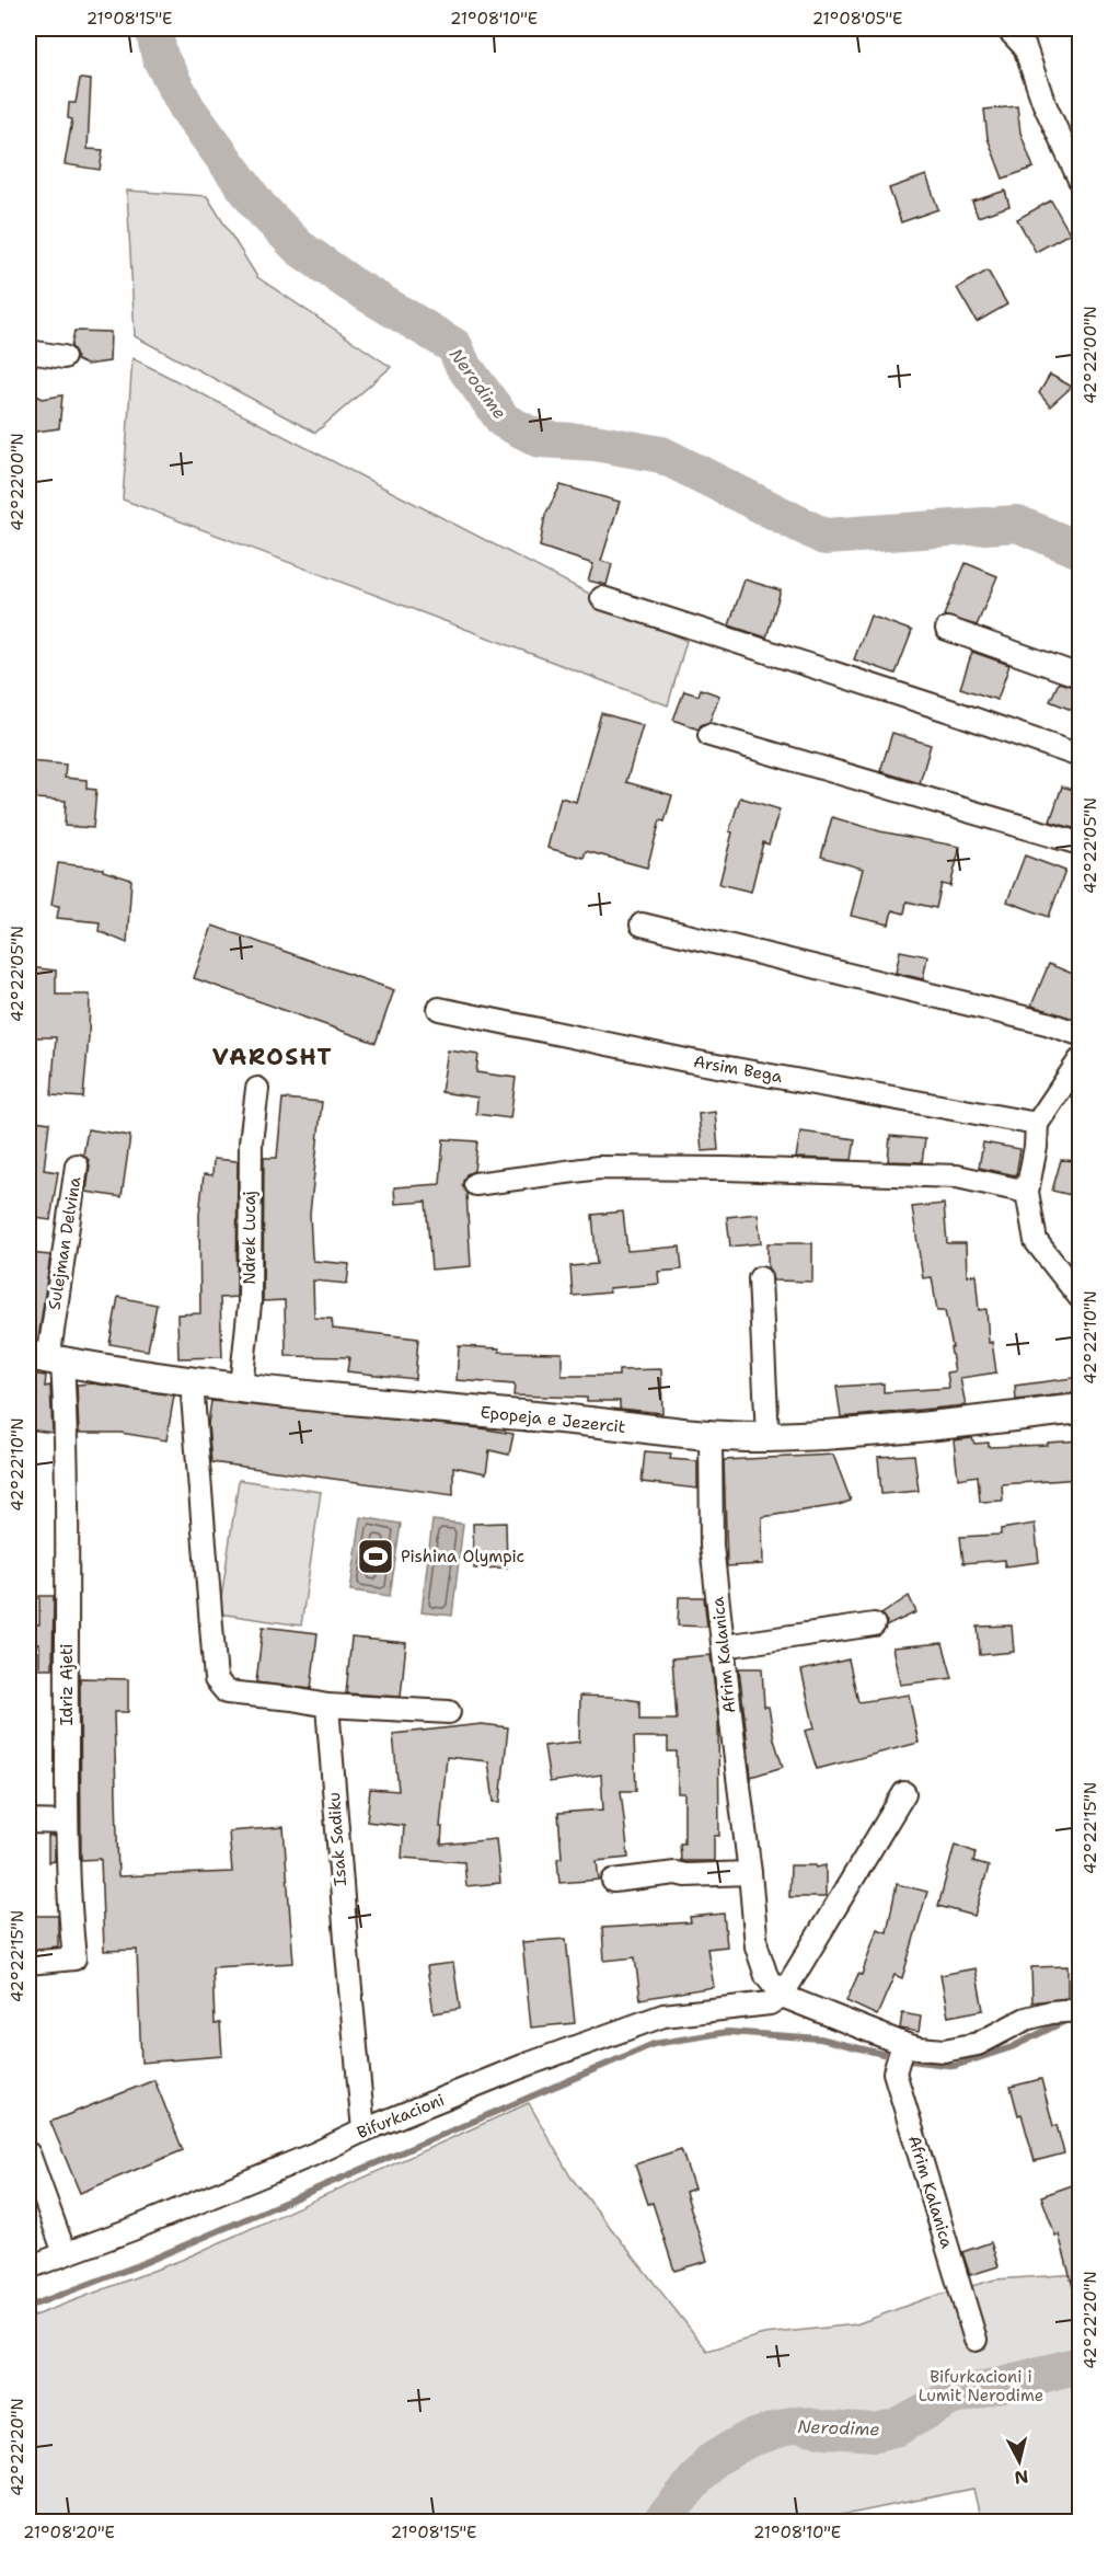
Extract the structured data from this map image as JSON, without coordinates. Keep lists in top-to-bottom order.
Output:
{
  "streets": {
    "main road": ["Epopeja e Jezercit"],
    "street": [
      "Arsim Bega",
      "Ndrek Lucaj",
      "Sulejman Delvina",
      "Afrim Kalanica",
      "Idriz Ajeti",
      "Isak Sadiku",
      "Bifurkacioni"
    ]
  },
  "crossings": [
    ["Ndrek Lucaj", "Epopeja e Jezercit"],
    ["Sulejman Delvina", "Epopeja e Jezercit"],
    ["Sulejman Delvina", "Idriz Ajeti"],
    ["Epopeja e Jezercit", "Afrim Kalanica"],
    ["Epopeja e Jezercit", "Idriz Ajeti"],
    ["Afrim Kalanica", "Bifurkacioni"],
    ["Isak Sadiku", "Bifurkacioni"]
  ],
  "districts": ["VAROSHT"],
  "water": ["Nerodime"],
  "parks": ["Bifurkacioni i Lumit Nerodime"],
  "places": {
    "sports": ["Pishina Olympic"]
  },
  "north": "bottom",
  "coordinates": [
    "21°08'15\"E",
    "21°08'10\"E",
    "21°08'05\"E",
    "42°22'00\"N",
    "42°22'05\"N",
    "42°22'10\"N",
    "42°22'15\"N",
    "42°22'20\"N",
    "21°08'20\"E"
  ]
}
